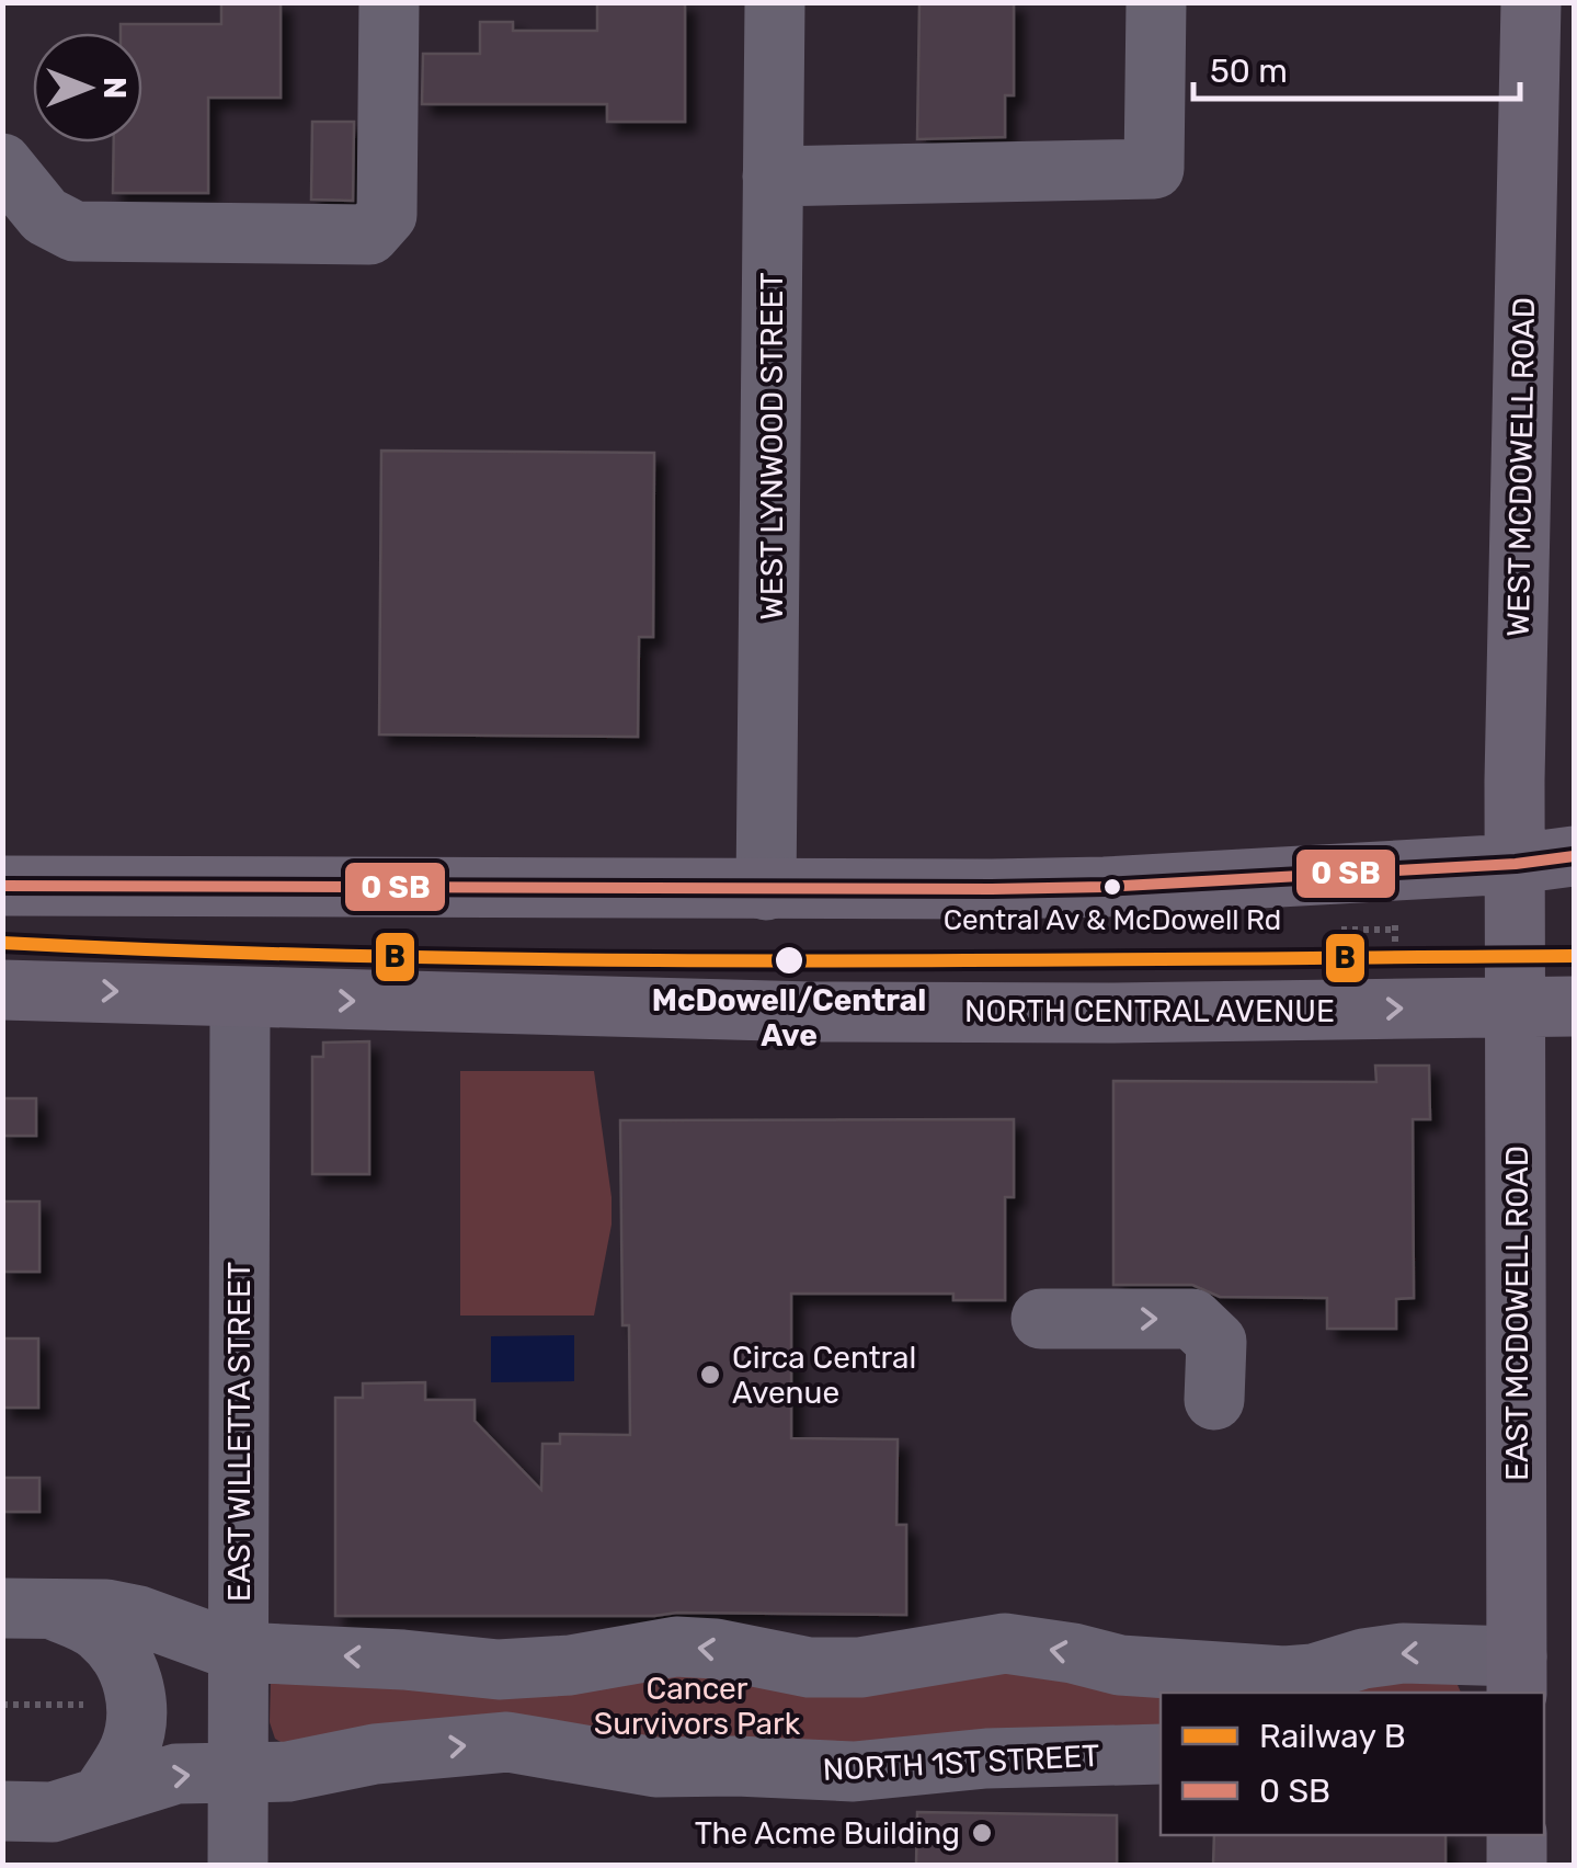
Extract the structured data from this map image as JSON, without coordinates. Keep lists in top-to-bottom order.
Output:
{
  "streets": {
    "main road": ["WEST MCDOWELL ROAD", "NORTH CENTRAL AVENUE", "EAST MCDOWELL ROAD"],
    "street": ["WEST LYNWOOD STREET", "EAST WILLETTA STREET", "NORTH 1ST STREET"]
  },
  "crossings": [
    ["WEST MCDOWELL ROAD", "EAST MCDOWELL ROAD"],
    ["NORTH CENTRAL AVENUE", "EAST MCDOWELL ROAD"],
    ["NORTH CENTRAL AVENUE", "EAST WILLETTA STREET"],
    ["EAST WILLETTA STREET", "NORTH 1ST STREET"]
  ],
  "parks": ["Cancer Survivors Park"],
  "places": [
    "Central Av & McDowell Rd",
    "McDowell/Central Ave",
    "Circa Central Avenue",
    "The Acme Building"
  ],
  "lines": ["rail line B"],
  "legend": ["Railway B", "0 SB"],
  "scale_bar": "50 m",
  "north": "right"
}
